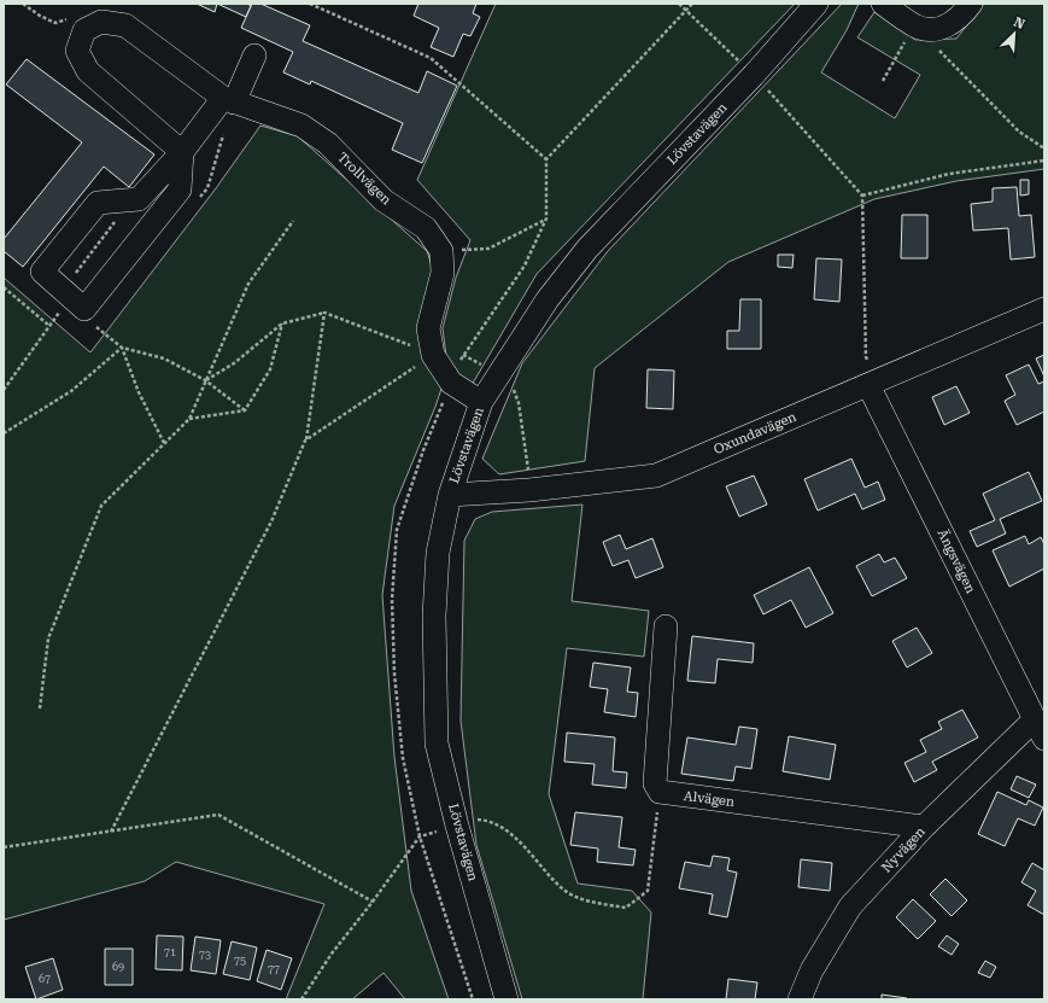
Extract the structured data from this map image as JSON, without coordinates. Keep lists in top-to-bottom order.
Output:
{
  "streets": {
    "street": [
      "Lövstavägen",
      "Trollvägen",
      "Oxundavägen",
      "Ängsvägen",
      "Alvägen",
      "Nyvägen"
    ]
  },
  "crossings": [
    ["Lövstavägen", "Oxundavägen"],
    ["Oxundavägen", "Ängsvägen"],
    ["Ängsvägen", "Nyvägen"],
    ["Alvägen", "Nyvägen"]
  ],
  "house_numbers": [
    "71",
    "73",
    "75",
    "69",
    "77",
    "67"
  ],
  "north": "top right"
}
